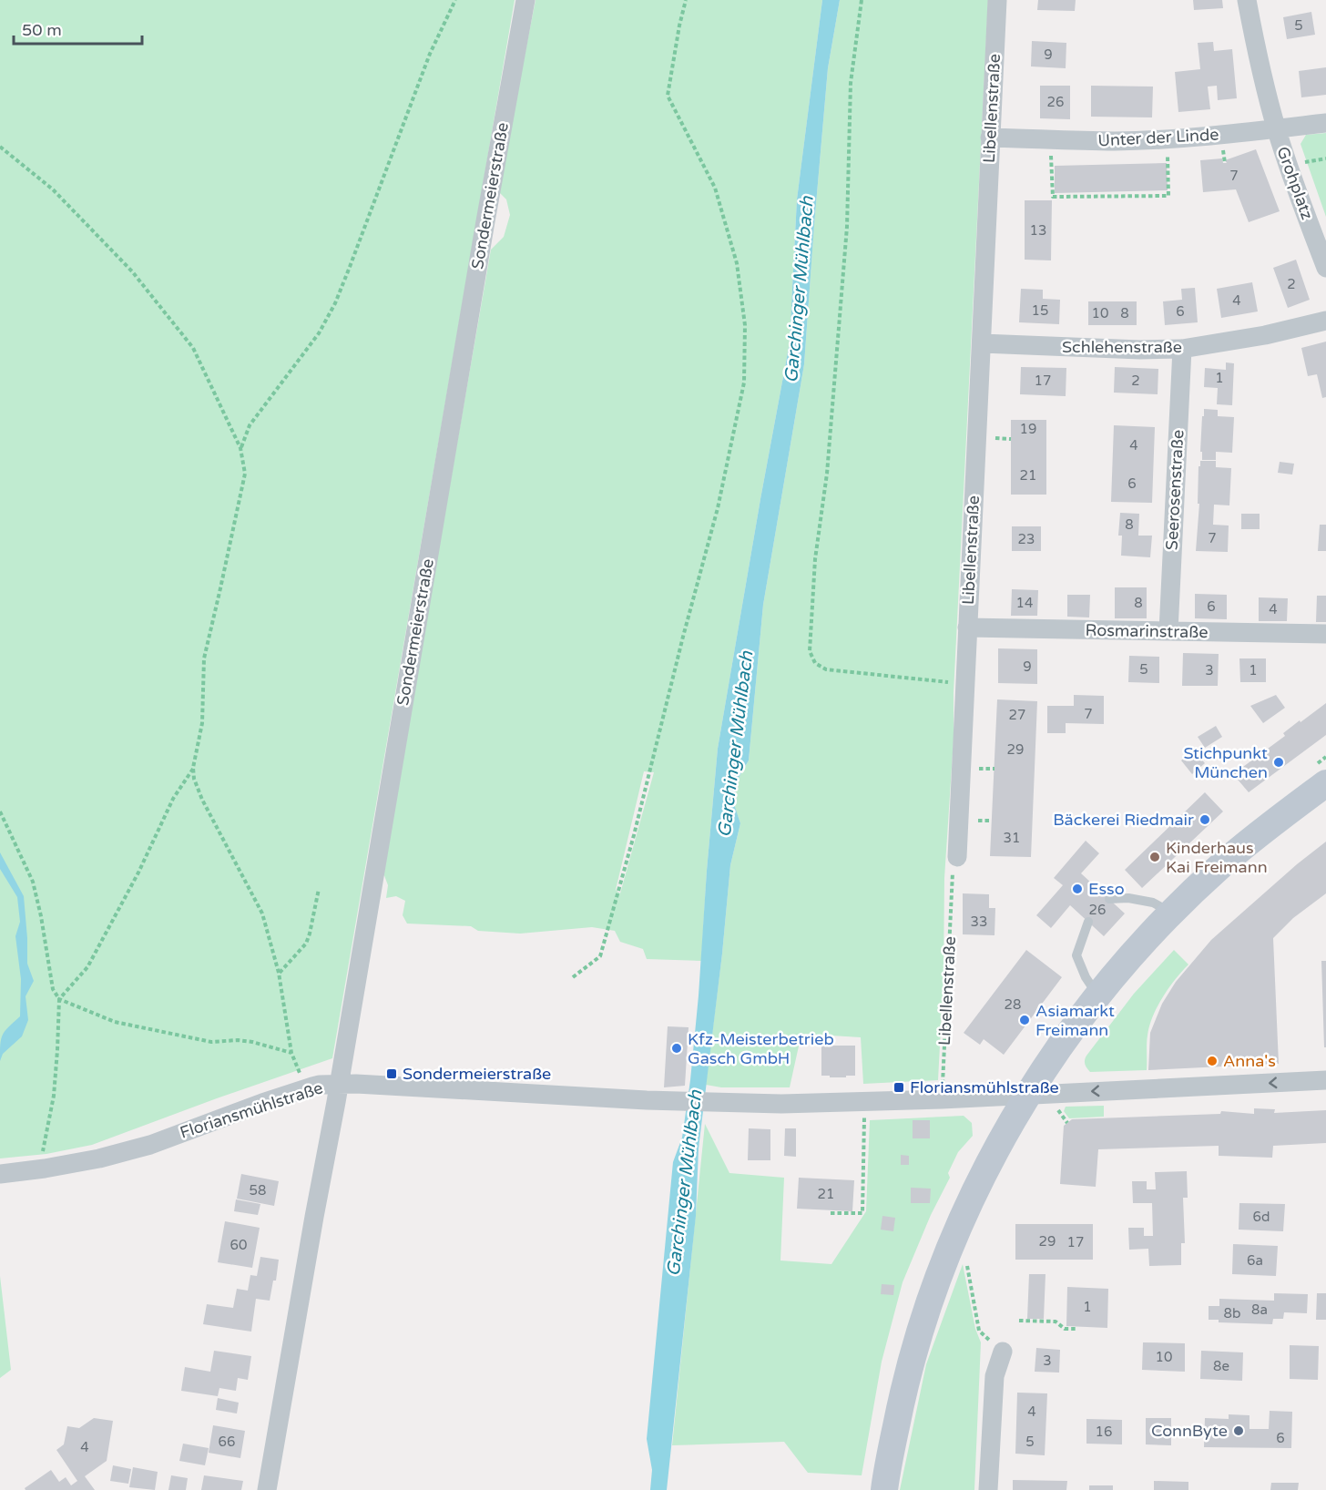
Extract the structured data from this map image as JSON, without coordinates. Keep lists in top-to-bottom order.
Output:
{
  "streets": {
    "street": [
      "Libellenstraße",
      "Unter der Linde",
      "Grohplatz",
      "Sondermeierstraße",
      "Schlehenstraße",
      "Seerosenstraße",
      "Rosmarinstraße",
      "Floriansmühlstraße"
    ]
  },
  "crossings": [
    ["Libellenstraße", "Unter der Linde"],
    ["Libellenstraße", "Schlehenstraße"],
    ["Libellenstraße", "Rosmarinstraße"],
    ["Libellenstraße", "Floriansmühlstraße"],
    ["Unter der Linde", "Grohplatz"],
    ["Sondermeierstraße", "Floriansmühlstraße"],
    ["Schlehenstraße", "Seerosenstraße"],
    ["Seerosenstraße", "Rosmarinstraße"]
  ],
  "water": ["Garchinger Mühlbach"],
  "places": {
    "other": [
      "Stichpunkt München",
      "Bäckerei Riedmair",
      "Kinderhaus Kai Freimann",
      "Esso",
      "Asiamarkt Freimann",
      "Kfz-Meisterbetrieb Gasch GmbH",
      "Anna's",
      "ConnByte"
    ],
    "transit": ["Sondermeierstraße", "Floriansmühlstraße"]
  },
  "house_numbers": [
    "5",
    "9",
    "26",
    "7",
    "13",
    "2",
    "4",
    "15",
    "6",
    "10",
    "8",
    "1",
    "17",
    "2",
    "19",
    "4",
    "21",
    "6",
    "8",
    "7",
    "23",
    "14",
    "8",
    "6",
    "4",
    "9",
    "5",
    "3",
    "1",
    "7",
    "27",
    "29",
    "31",
    "26",
    "33",
    "28",
    "58",
    "21",
    "6d",
    "29",
    "17",
    "60",
    "6a",
    "1",
    "8a",
    "8b",
    "10",
    "3",
    "8e",
    "4",
    "16",
    "6",
    "66",
    "5",
    "4"
  ],
  "scale_bar": "50 m"
}
